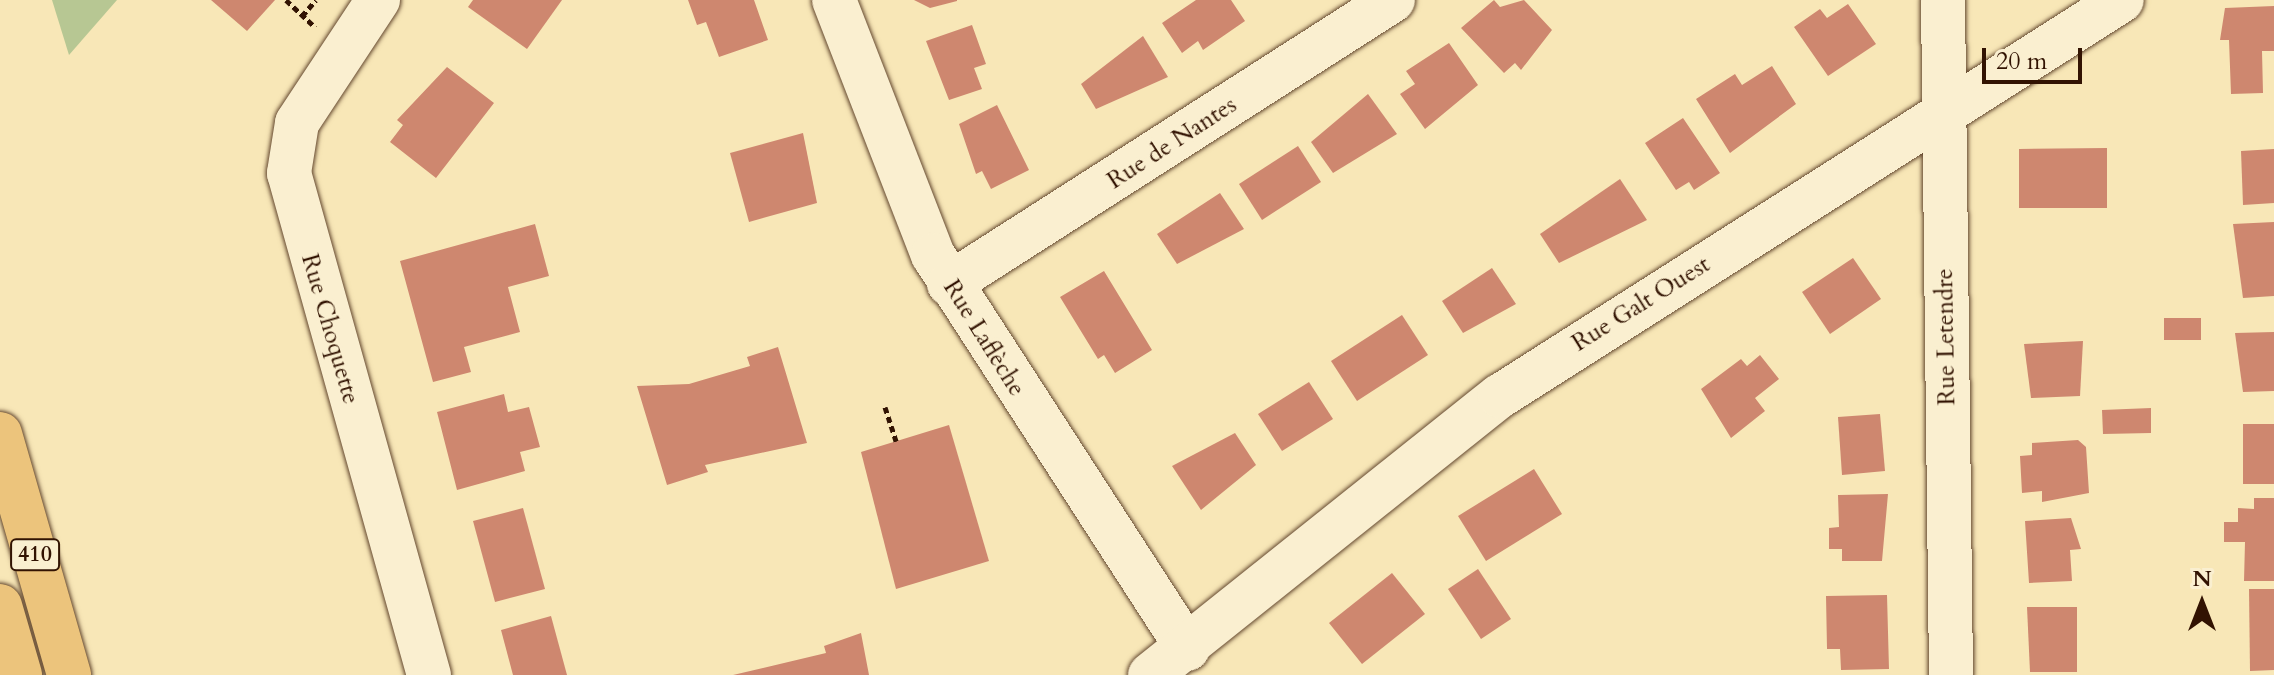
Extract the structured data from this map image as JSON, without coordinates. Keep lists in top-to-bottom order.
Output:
{
  "streets": {
    "highway": ["410"],
    "street": [
      "Rue de Nantes",
      "Rue Galt Ouest",
      "Rue Choquette",
      "Rue Letendre",
      "Rue Laflèche"
    ]
  },
  "crossings": [
    ["Rue de Nantes", "Rue Laflèche"],
    ["Rue Galt Ouest", "Rue Letendre"],
    ["Rue Galt Ouest", "Rue Laflèche"]
  ],
  "scale_bar": "20 m",
  "north": "top"
}
